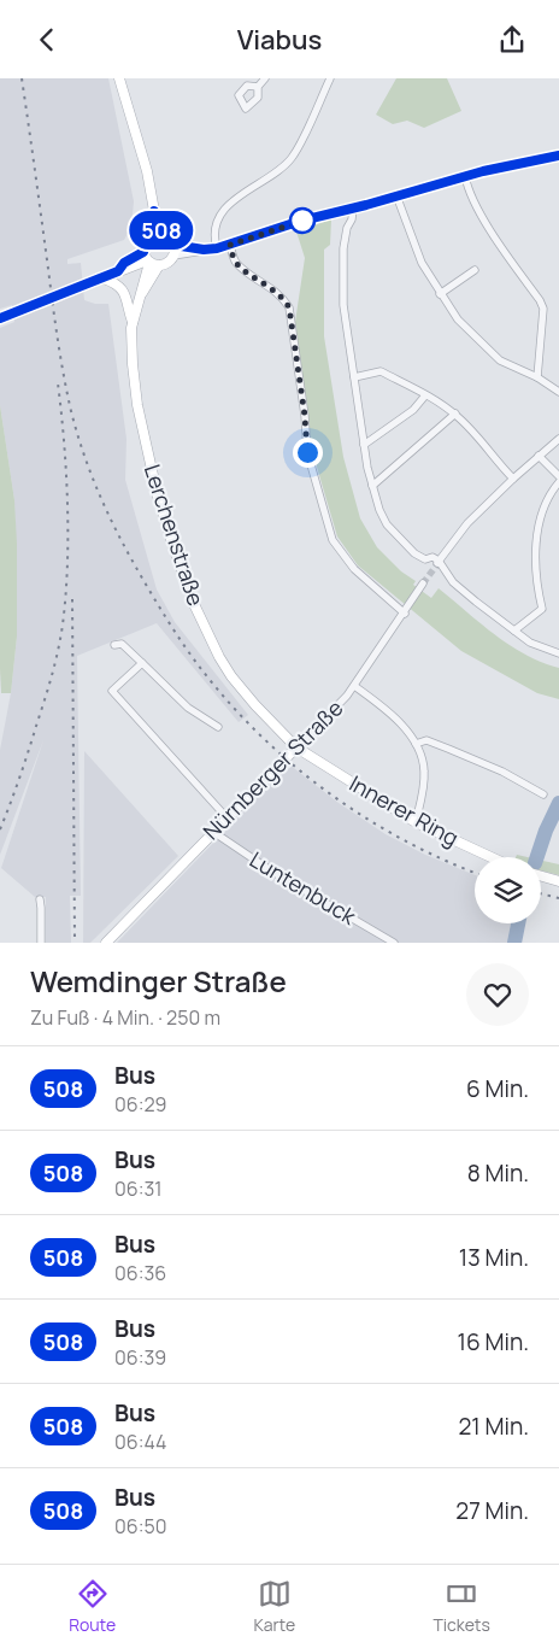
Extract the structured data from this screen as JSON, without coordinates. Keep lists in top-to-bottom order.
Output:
{
  "streets": {
    "main road": ["Lerchenstraße", "Nürnberger Straße", "Innerer Ring"],
    "street": ["Luntenbuck"]
  },
  "crossings": [
    ["Lerchenstraße", "Nürnberger Straße"],
    ["Lerchenstraße", "Innerer Ring"],
    ["Nürnberger Straße", "Innerer Ring"],
    ["Nürnberger Straße", "Luntenbuck"]
  ],
  "lines": ["bus line 508"],
  "page": {
    "header": "Viabus",
    "on_map": "508",
    "heading": ["Wemdinger Straße", "Zu Fuß · 4 Min. · 250 m"],
    "list": [
      {
        "mark": "508",
        "name": "Bus",
        "note": "06:29",
        "value": "6 Min."
      },
      {
        "mark": "508",
        "name": "Bus",
        "note": "06:31",
        "value": "8 Min."
      },
      {
        "mark": "508",
        "name": "Bus",
        "note": "06:36",
        "value": "13 Min."
      },
      {
        "mark": "508",
        "name": "Bus",
        "note": "06:39",
        "value": "16 Min."
      },
      {
        "mark": "508",
        "name": "Bus",
        "note": "06:44",
        "value": "21 Min."
      },
      {
        "mark": "508",
        "name": "Bus",
        "note": "06:50",
        "value": "27 Min."
      }
    ],
    "tabs": ["Route", "Karte", "Tickets"]
  }
}
